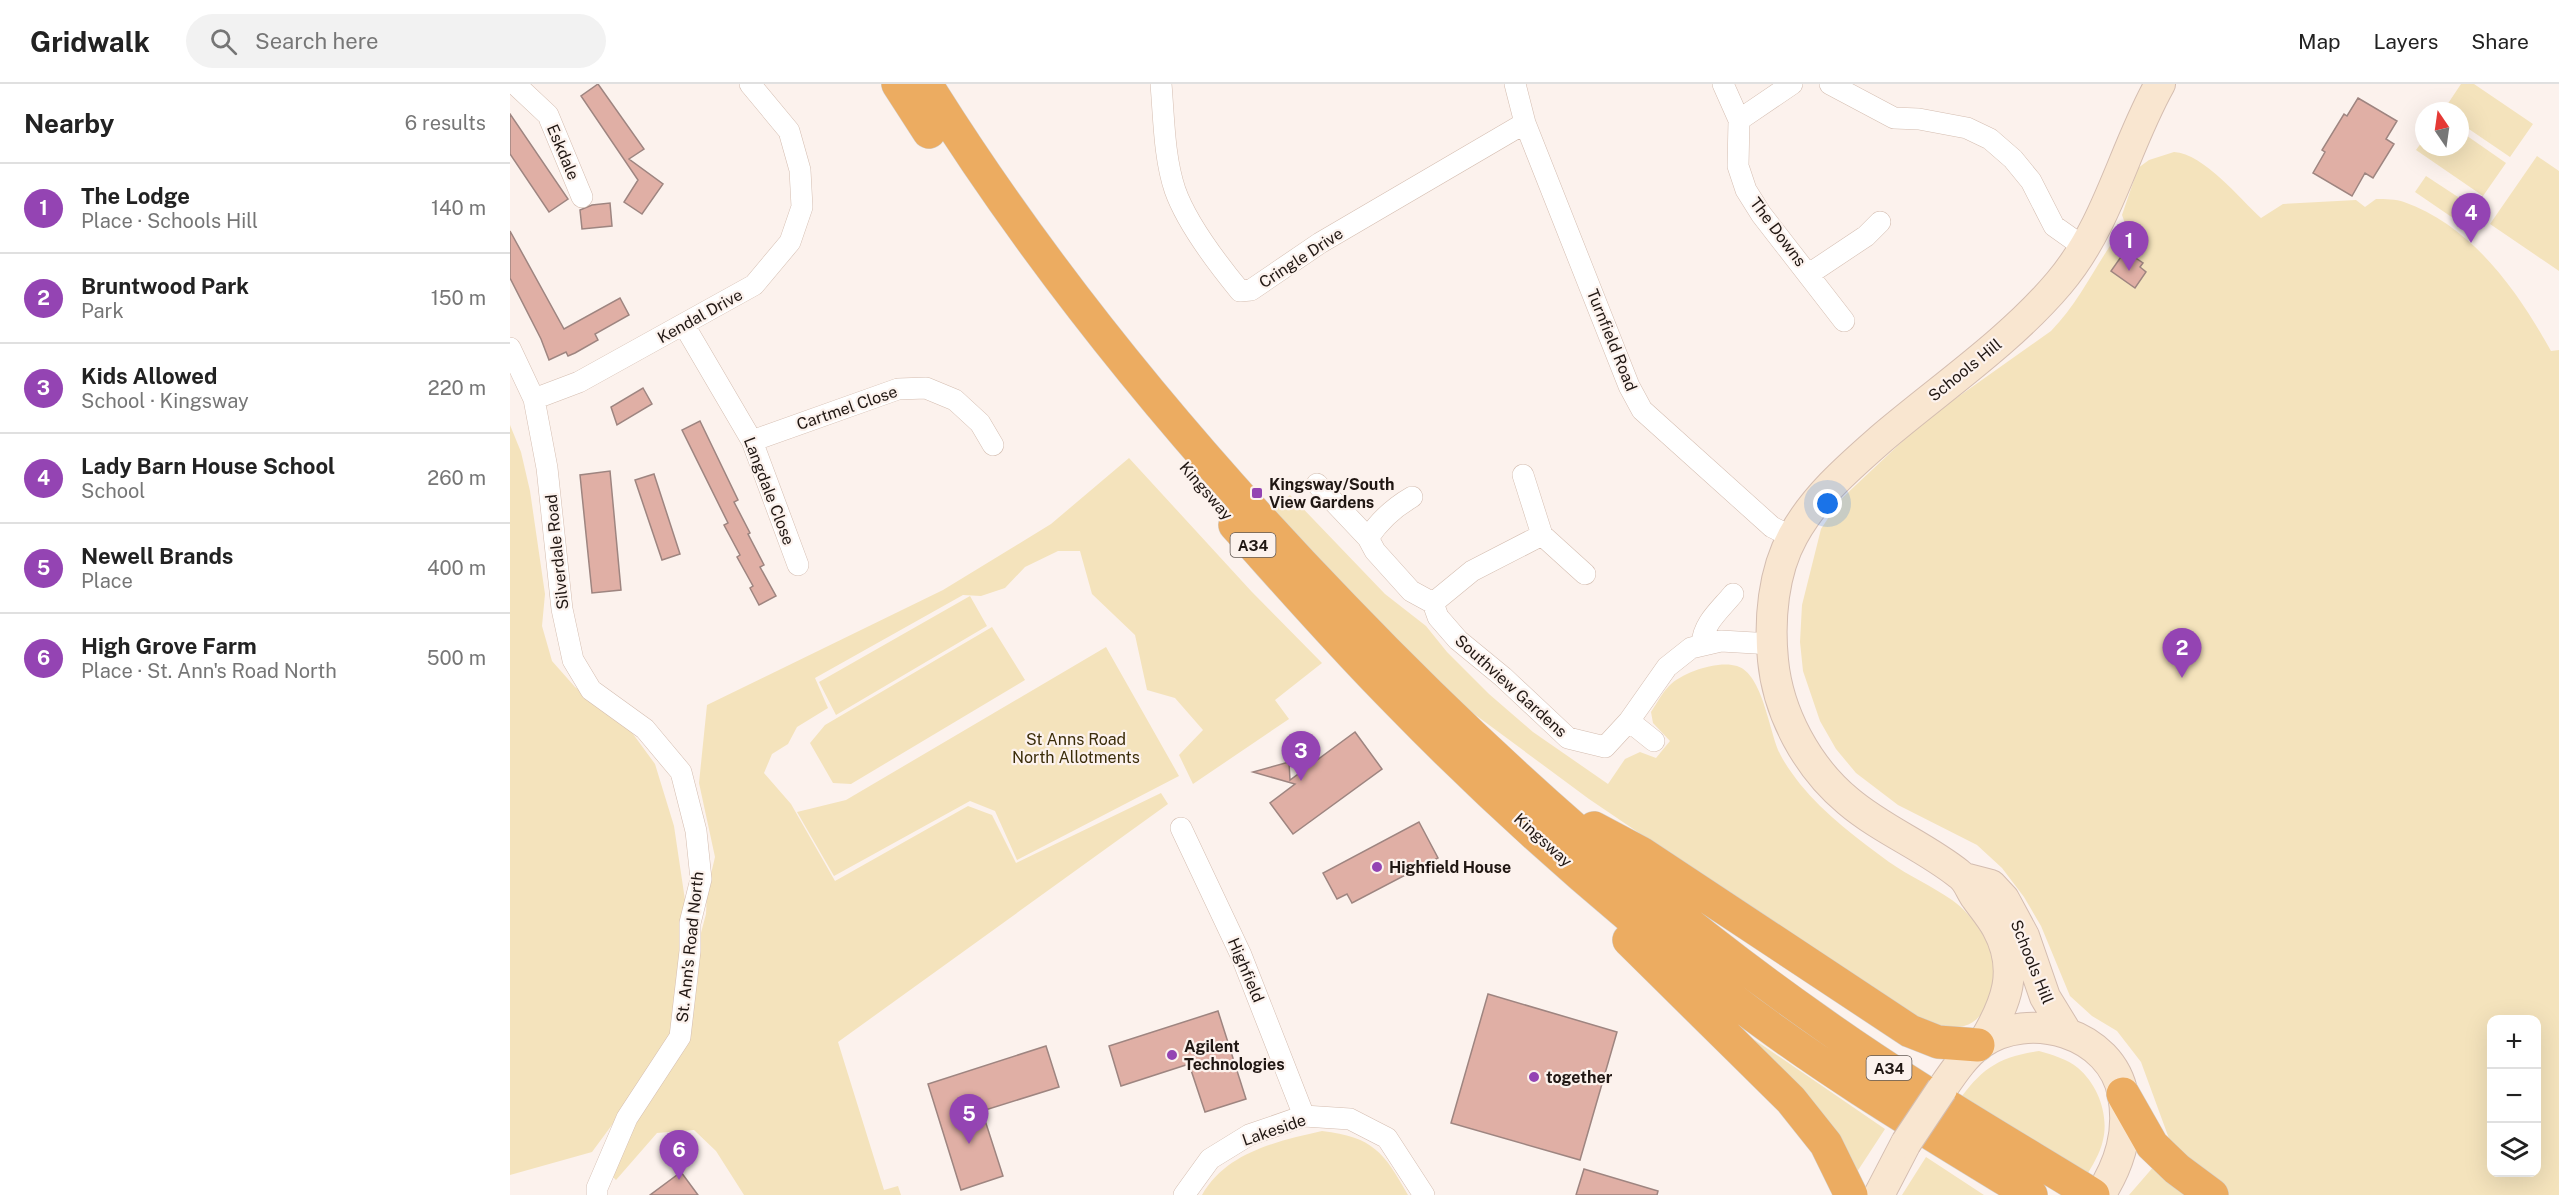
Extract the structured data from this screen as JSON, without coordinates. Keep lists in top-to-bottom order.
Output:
{
  "streets": {
    "highway": ["Kingsway", "A34"],
    "street": [
      "Eskdale",
      "The Downs",
      "Cringle Drive",
      "Kendal Drive",
      "Turnfield Road",
      "Schools Hill",
      "Cartmel Close",
      "Langdale Close",
      "Silverdale Road",
      "Southview Gardens",
      "St. Ann's Road North",
      "Highfield",
      "Lakeside"
    ]
  },
  "crossings": [
    ["Cringle Drive", "Turnfield Road"],
    ["Kendal Drive", "Langdale Close"],
    ["Kendal Drive", "Silverdale Road"],
    ["Turnfield Road", "Schools Hill"],
    ["Cartmel Close", "Langdale Close"],
    ["Silverdale Road", "St. Ann's Road North"],
    ["Highfield", "Lakeside"]
  ],
  "parks": ["St Anns Road North Allotments"],
  "places": {
    "transit": ["Kingsway/South View Gardens"],
    "other": ["Highfield House", "Agilent Technologies", "together"]
  },
  "north": "top",
  "page": {
    "header": "Gridwalk",
    "search": "Search here",
    "nav": ["Map", "Layers", "Share"],
    "heading": ["Nearby", "6 results"],
    "list": [
      {
        "mark": "1",
        "name": "The Lodge",
        "note": "Place · Schools Hill",
        "value": "140 m"
      },
      {
        "mark": "2",
        "name": "Bruntwood Park",
        "note": "Park",
        "value": "150 m"
      },
      {
        "mark": "3",
        "name": "Kids Allowed",
        "note": "School · Kingsway",
        "value": "220 m"
      },
      {
        "mark": "4",
        "name": "Lady Barn House School",
        "note": "School",
        "value": "260 m"
      },
      {
        "mark": "5",
        "name": "Newell Brands",
        "note": "Place",
        "value": "400 m"
      },
      {
        "mark": "6",
        "name": "High Grove Farm",
        "note": "Place · St. Ann's Road North",
        "value": "500 m"
      }
    ],
    "pins": [
      "4",
      "1",
      "2",
      "3",
      "5",
      "6"
    ],
    "map_buttons": ["+", "−"]
  }
}
